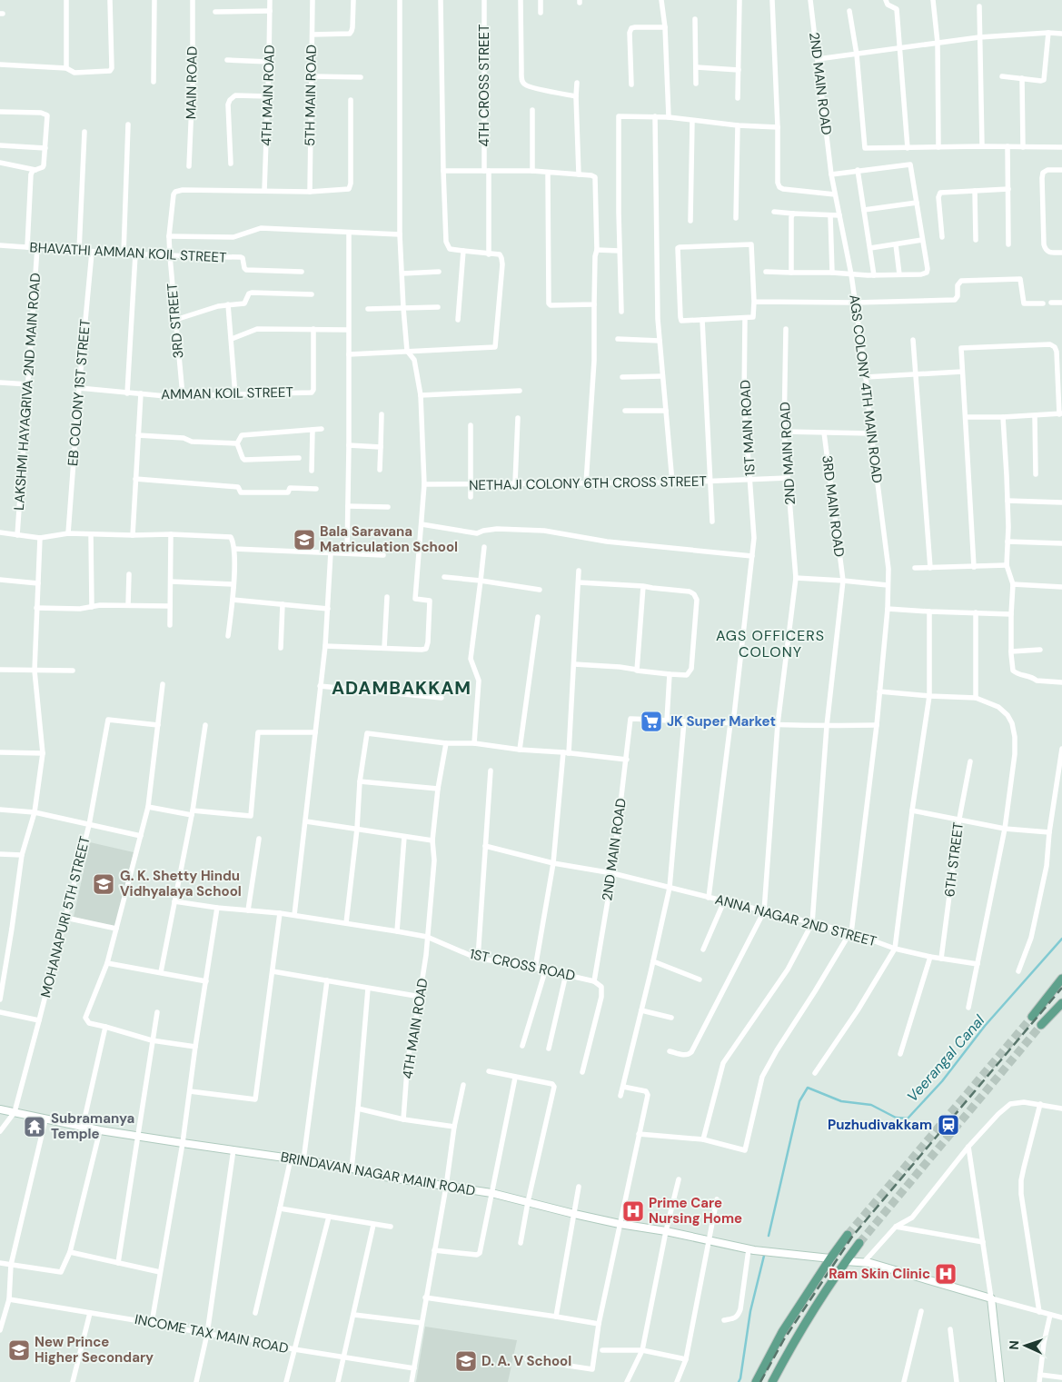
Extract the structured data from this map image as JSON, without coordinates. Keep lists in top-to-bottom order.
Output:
{
  "streets": {
    "street": [
      "MAIN ROAD",
      "2ND MAIN ROAD",
      "4TH CROSS STREET",
      "4TH MAIN ROAD",
      "5TH MAIN ROAD",
      "BHAVATHI AMMAN KOIL STREET",
      "3RD STREET",
      "AGS COLONY 4TH MAIN ROAD",
      "LAKSHMI HAYAGRIVA 2ND MAIN ROAD",
      "EB COLONY 1ST STREET",
      "AMMAN KOIL STREET",
      "1ST MAIN ROAD",
      "NETHAJI COLONY 6TH CROSS STREET",
      "3RD MAIN ROAD",
      "6TH STREET",
      "MOHANAPURI 5TH STREET",
      "ANNA NAGAR 2ND STREET",
      "1ST CROSS ROAD",
      "BRINDAVAN NAGAR MAIN ROAD",
      "INCOME TAX MAIN ROAD"
    ]
  },
  "crossings": [
    ["2ND MAIN ROAD", "AGS COLONY 4TH MAIN ROAD"],
    ["2ND MAIN ROAD", "NETHAJI COLONY 6TH CROSS STREET"],
    ["2ND MAIN ROAD", "ANNA NAGAR 2ND STREET"],
    ["2ND MAIN ROAD", "1ST CROSS ROAD"],
    ["4TH MAIN ROAD", "3RD STREET"],
    ["4TH MAIN ROAD", "1ST CROSS ROAD"],
    ["BHAVATHI AMMAN KOIL STREET", "3RD STREET"],
    ["BHAVATHI AMMAN KOIL STREET", "LAKSHMI HAYAGRIVA 2ND MAIN ROAD"],
    ["BHAVATHI AMMAN KOIL STREET", "EB COLONY 1ST STREET"],
    ["3RD STREET", "AMMAN KOIL STREET"],
    ["AGS COLONY 4TH MAIN ROAD", "ANNA NAGAR 2ND STREET"],
    ["EB COLONY 1ST STREET", "AMMAN KOIL STREET"],
    ["1ST MAIN ROAD", "NETHAJI COLONY 6TH CROSS STREET"],
    ["1ST MAIN ROAD", "ANNA NAGAR 2ND STREET"],
    ["3RD MAIN ROAD", "ANNA NAGAR 2ND STREET"],
    ["6TH STREET", "ANNA NAGAR 2ND STREET"],
    ["MOHANAPURI 5TH STREET", "BRINDAVAN NAGAR MAIN ROAD"]
  ],
  "districts": ["AGS OFFICERS COLONY", "ADAMBAKKAM"],
  "water": ["Veerangal Canal"],
  "places": {
    "school or university": [
      "Bala Saravana Matriculation School",
      "G. K. Shetty Hindu Vidhyalaya School",
      "New Prince Higher Secondary",
      "D. A. V School"
    ],
    "supermarket": ["JK Super Market"],
    "station": ["Puzhudivakkam"],
    "temple": ["Subramanya Temple"],
    "hospital": ["Prime Care Nursing Home", "Ram Skin Clinic"]
  },
  "north": "left"
}
